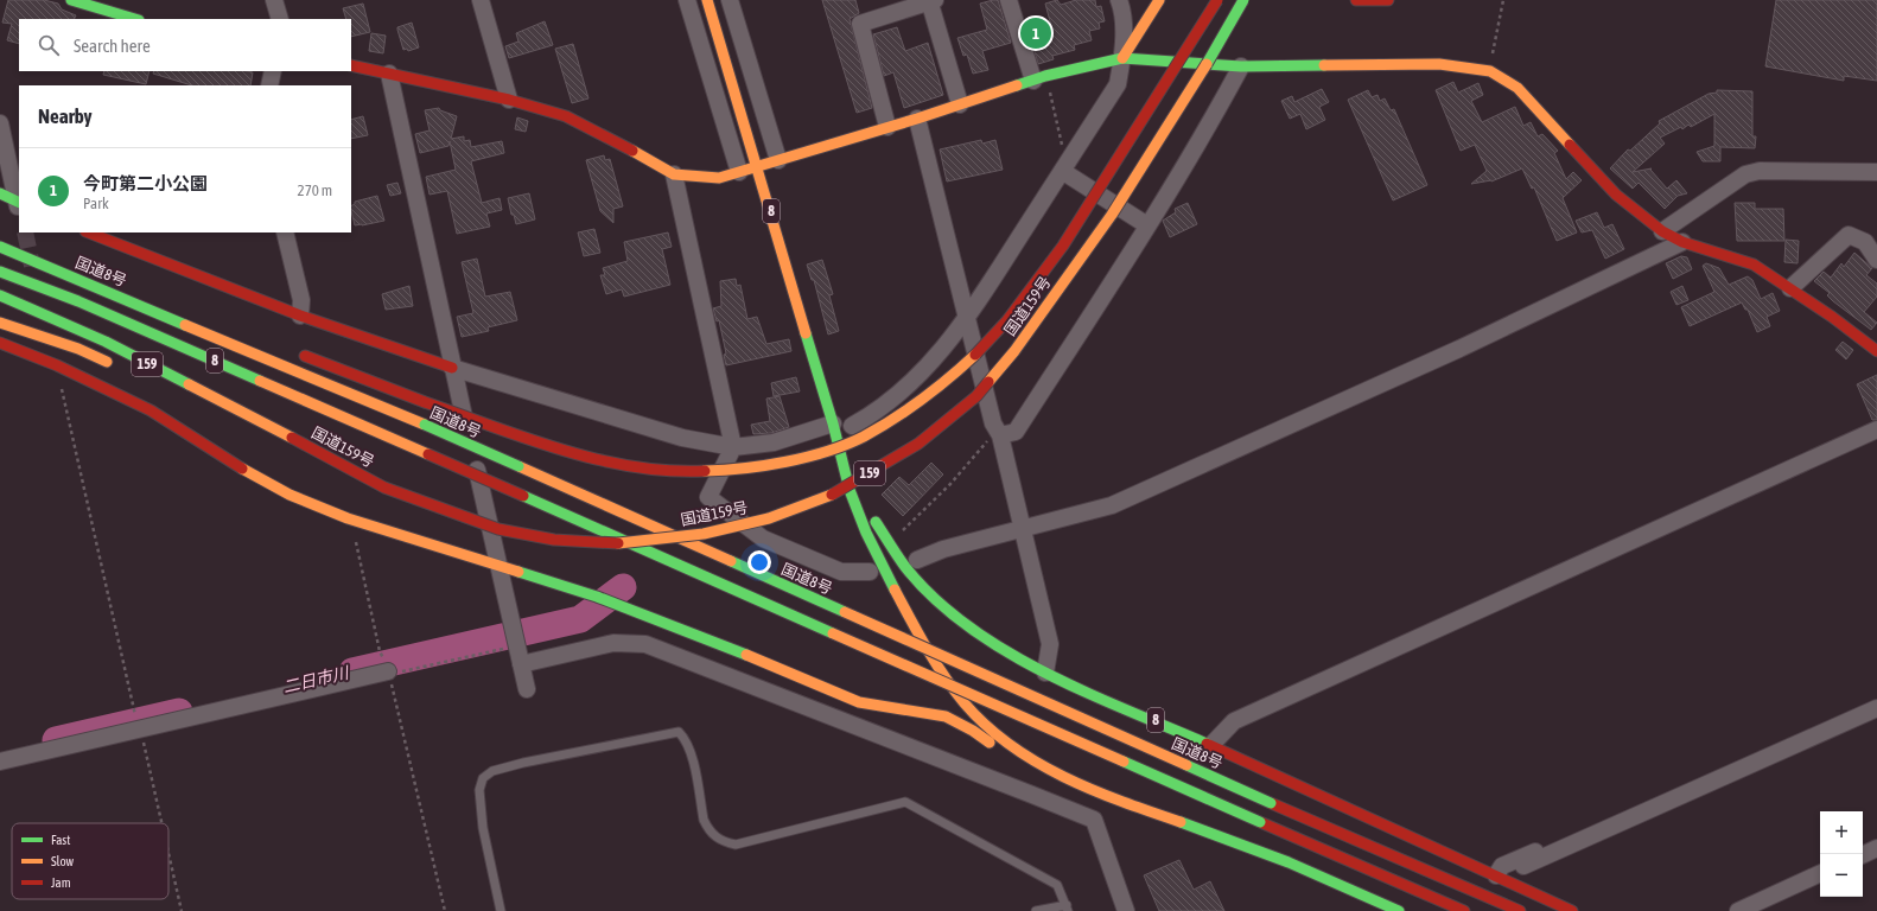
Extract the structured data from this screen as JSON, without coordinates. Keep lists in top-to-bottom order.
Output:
{
  "streets": {
    "main road": [
      "8",
      "国道8号",
      "国道159号",
      "159"
    ]
  },
  "water": ["二日市川"],
  "legend": ["Fast", "Slow", "Jam"],
  "page": {
    "pins": "1",
    "search": "Search here",
    "heading": "Nearby",
    "list": [
      {
        "mark": "1",
        "name": "今町第二小公園",
        "note": "Park",
        "value": "270 m"
      }
    ],
    "map_buttons": ["+", "−"]
  }
}
